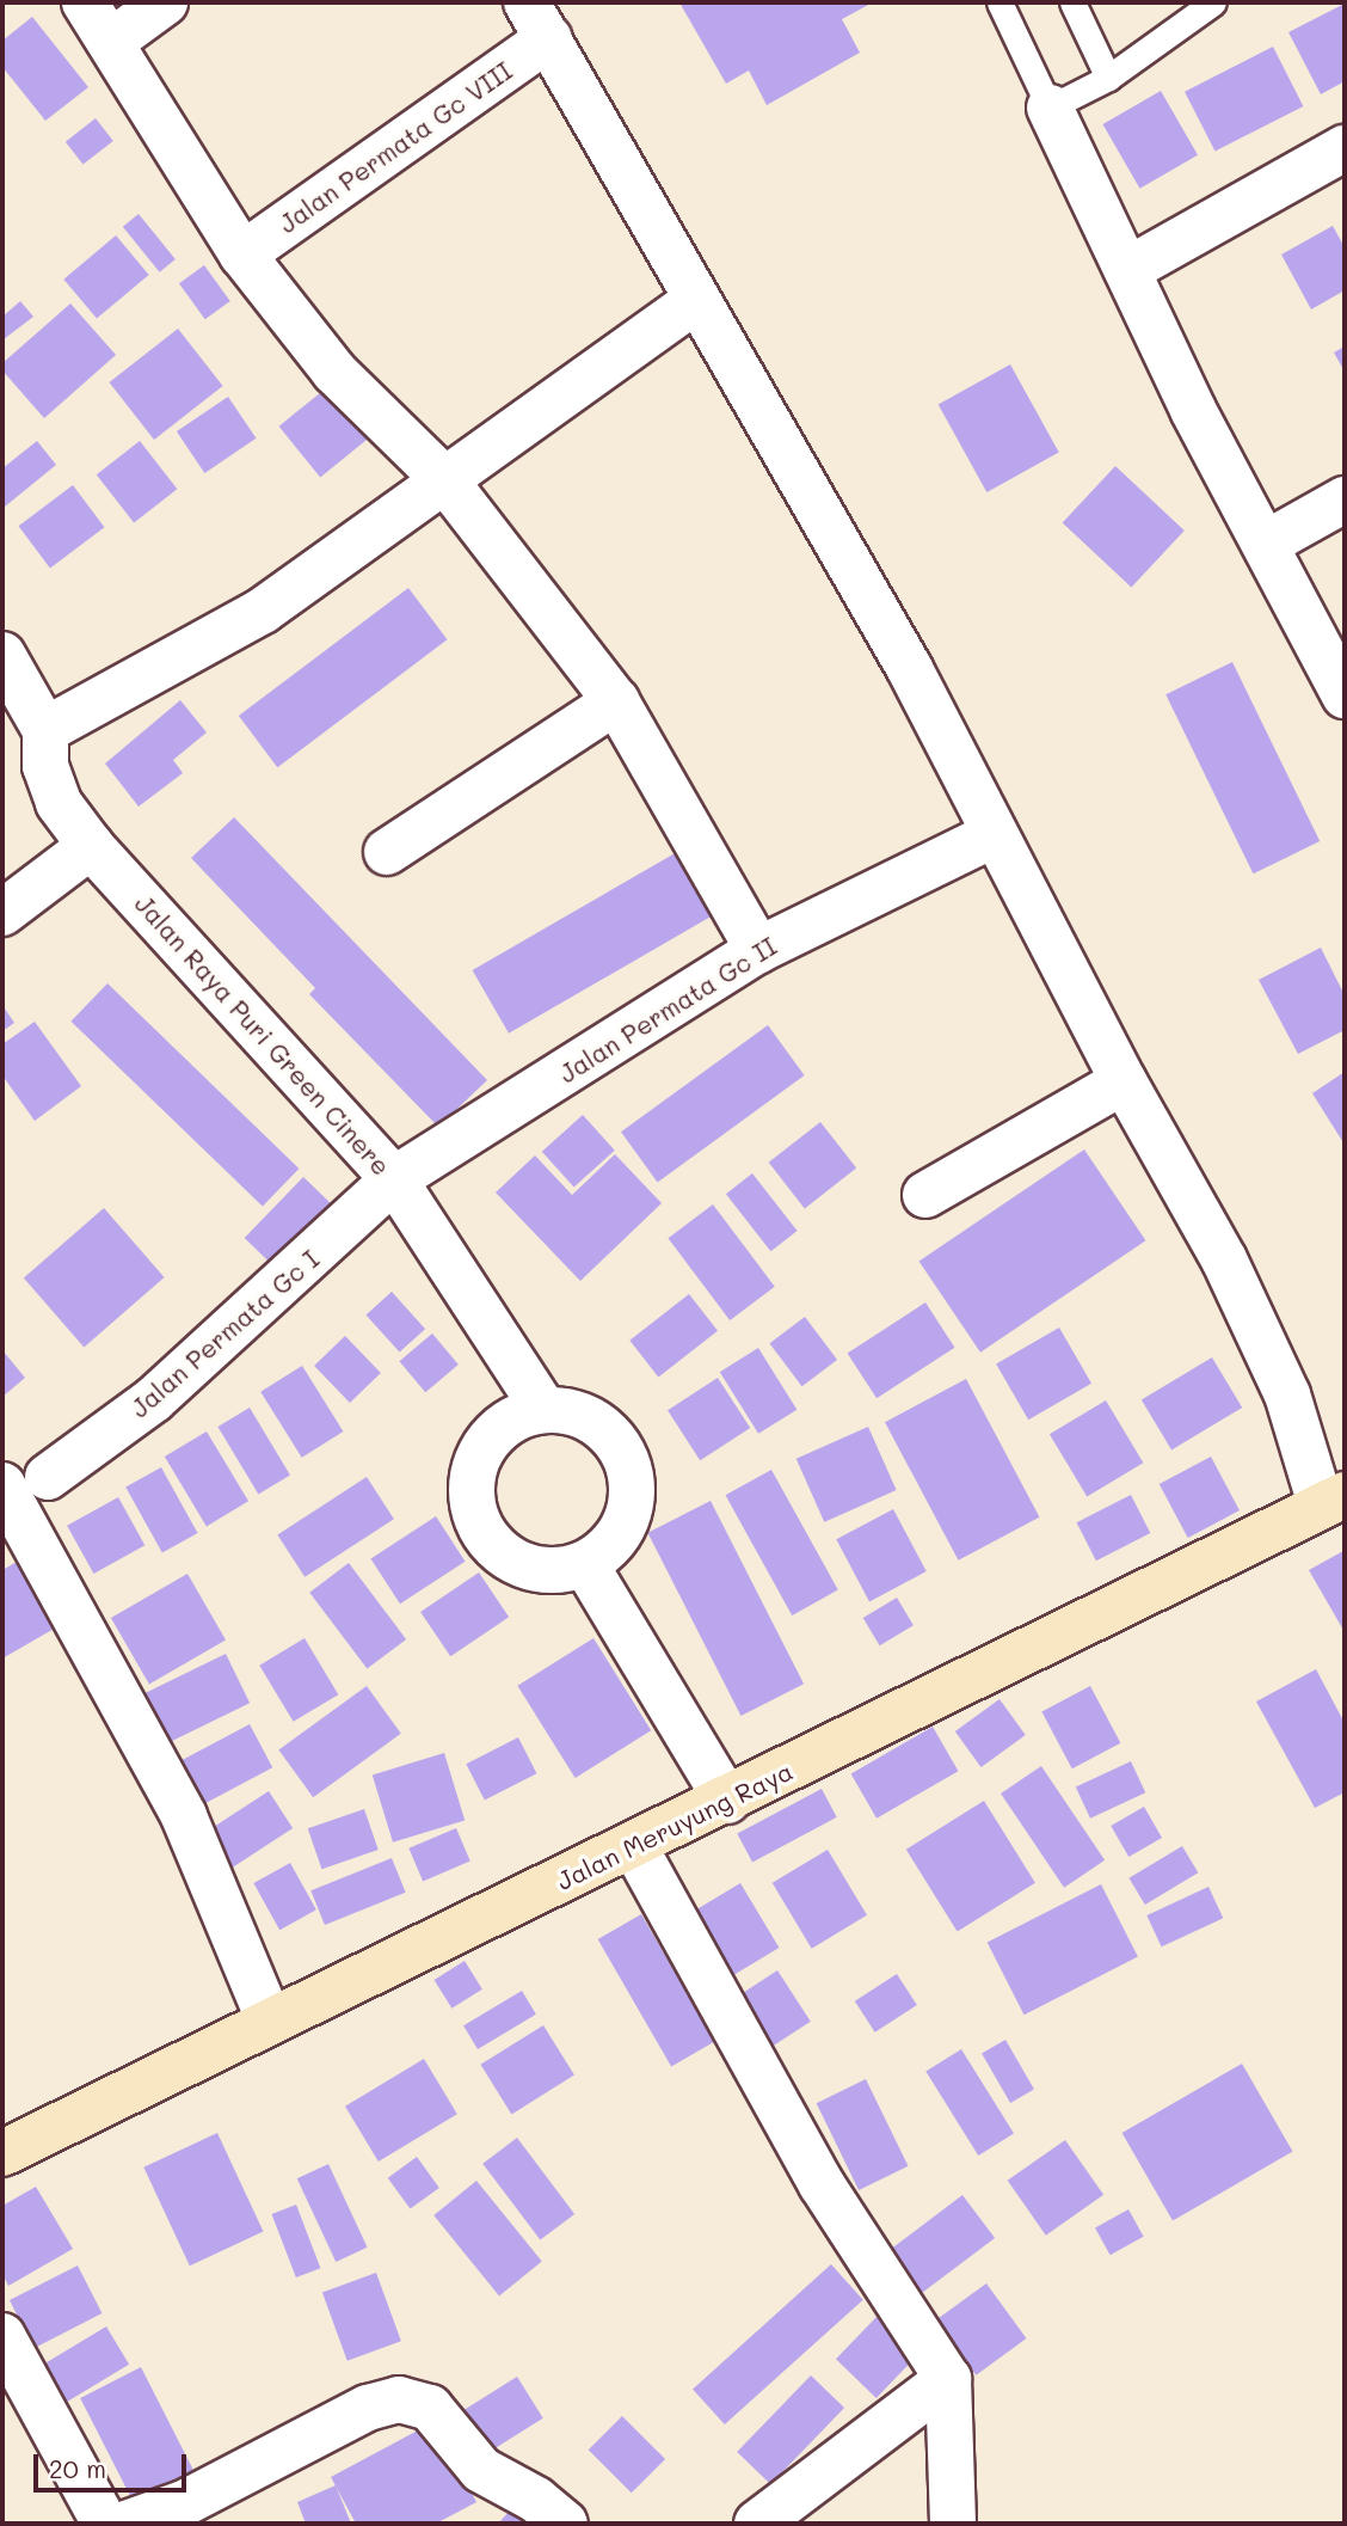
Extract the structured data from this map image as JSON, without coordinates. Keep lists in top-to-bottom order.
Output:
{
  "streets": {
    "main road": ["Jalan Meruyung Raya"],
    "street": [
      "Jalan Permata Gc VIII",
      "Jalan Permata Gc II",
      "Jalan Raya Puri Green Cinere",
      "Jalan Permata Gc I"
    ]
  },
  "crossings": [
    ["Jalan Permata Gc II", "Jalan Raya Puri Green Cinere"],
    ["Jalan Permata Gc II", "Jalan Permata Gc I"],
    ["Jalan Raya Puri Green Cinere", "Jalan Permata Gc I"]
  ],
  "scale_bar": "20 m"
}
